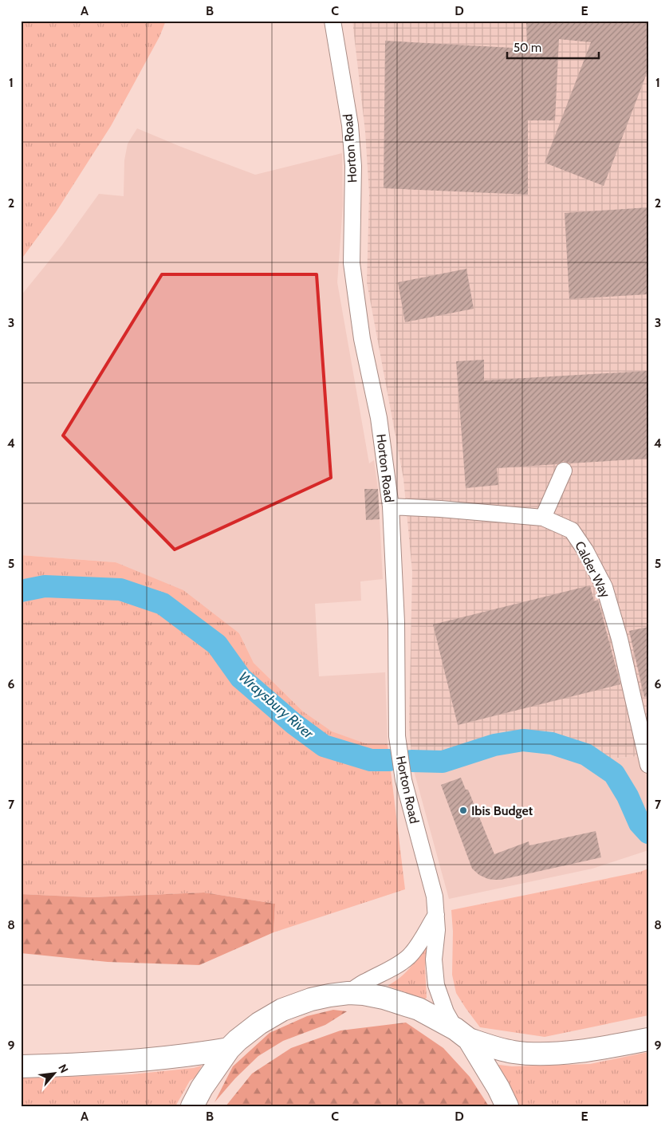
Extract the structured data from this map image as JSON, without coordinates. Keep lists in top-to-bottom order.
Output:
{
  "streets": {
    "street": ["Horton Road", "Calder Way"]
  },
  "crossings": [
    ["Horton Road", "Calder Way"]
  ],
  "water": ["Wraysbury River"],
  "places": ["Ibis Budget"],
  "scale_bar": "50 m",
  "north": "top right",
  "grid": {
    "columns": [
      "A",
      "B",
      "C",
      "D",
      "E"
    ],
    "rows": [
      "1",
      "2",
      "3",
      "4",
      "5",
      "6",
      "7",
      "8",
      "9"
    ]
  }
}
